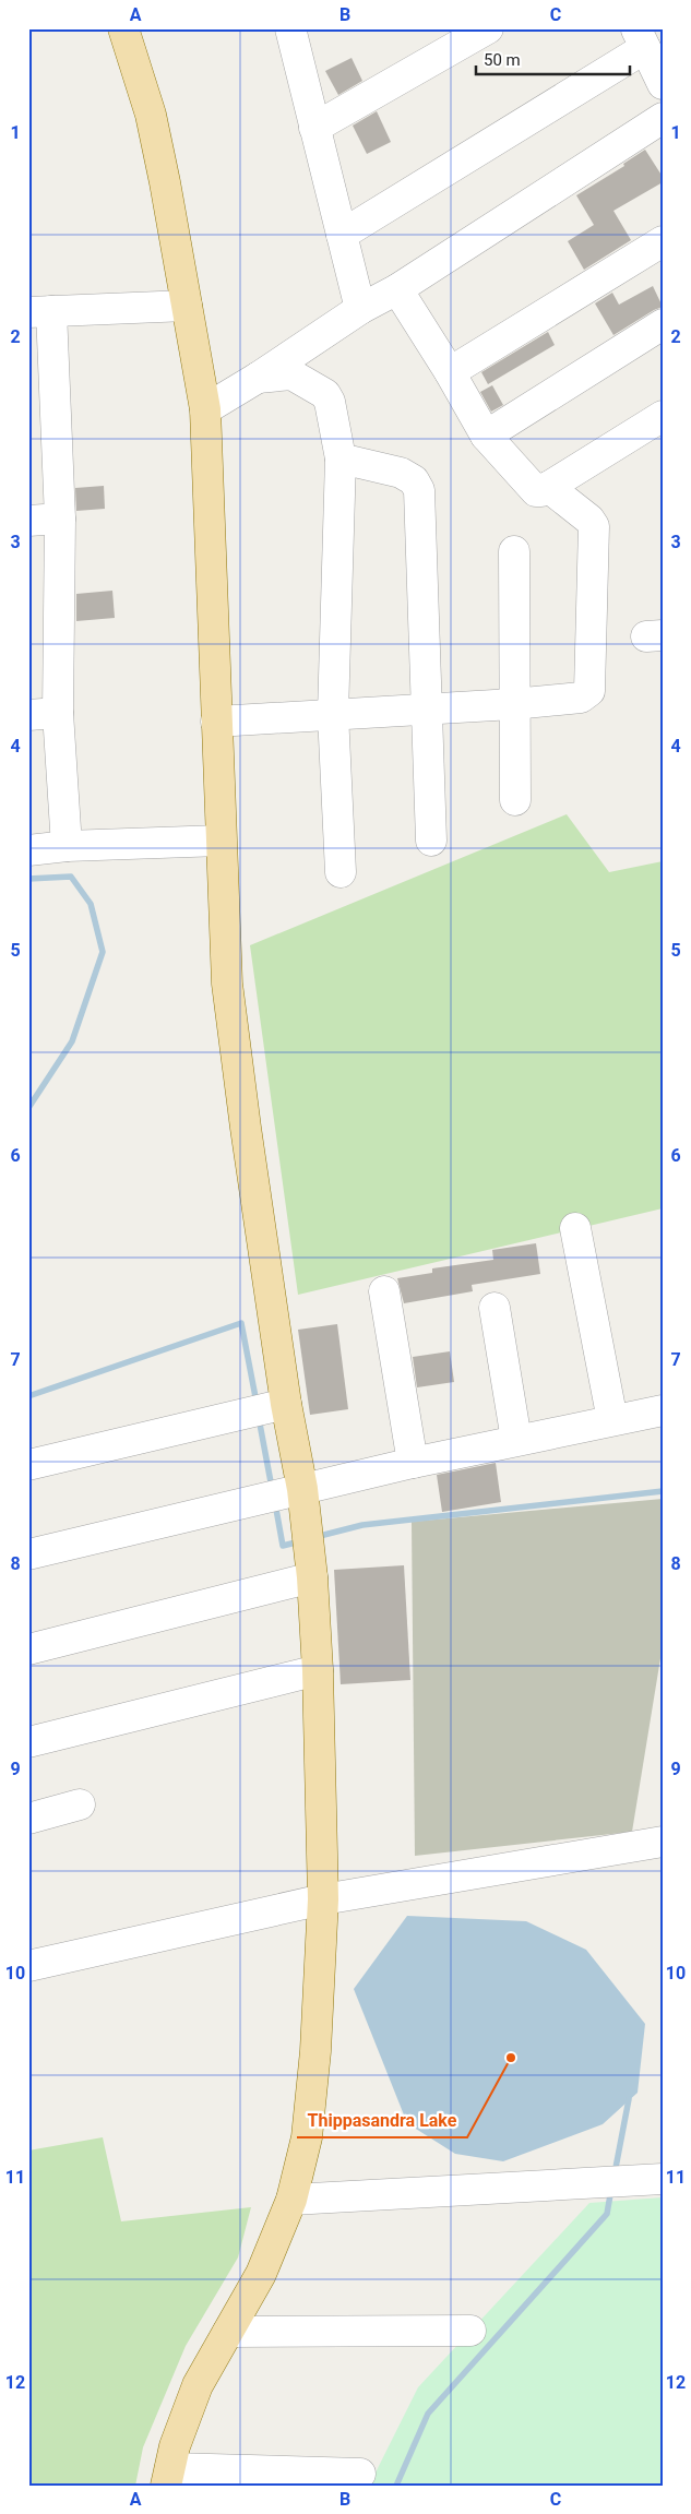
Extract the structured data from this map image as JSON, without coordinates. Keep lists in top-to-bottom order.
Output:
{
  "places": ["Thippasandra Lake"],
  "scale_bar": "50 m",
  "grid": {
    "columns": ["A", "B", "C"],
    "rows": [
      "1",
      "2",
      "3",
      "4",
      "5",
      "6",
      "7",
      "8",
      "9",
      "10",
      "11",
      "12"
    ]
  }
}
